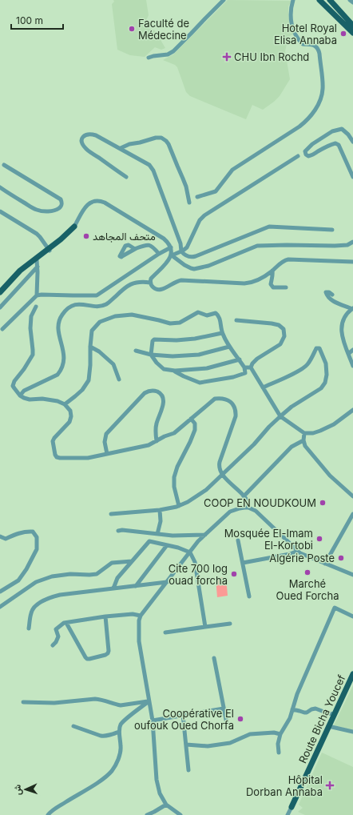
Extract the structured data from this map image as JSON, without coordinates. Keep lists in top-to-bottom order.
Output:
{
  "streets": {
    "main road": ["Route Bicha Youcef"]
  },
  "places": {
    "other": [
      "Faculté de Médecine",
      "Hotel Royal Elisa Annaba",
      "متحف المجاهد",
      "COOP EN NOUDKOUM",
      "Mosquée El-Imam El-Kortobi",
      "Algérie Poste",
      "Marché Oued Forcha",
      "Cite 700 log ouad forcha",
      "Coopérative El oufouk Oued Chorfa"
    ],
    "health": ["CHU Ibn Rochd", "Hôpital Dorban Annaba"]
  },
  "scale_bar": "100 m",
  "north": "left"
}
